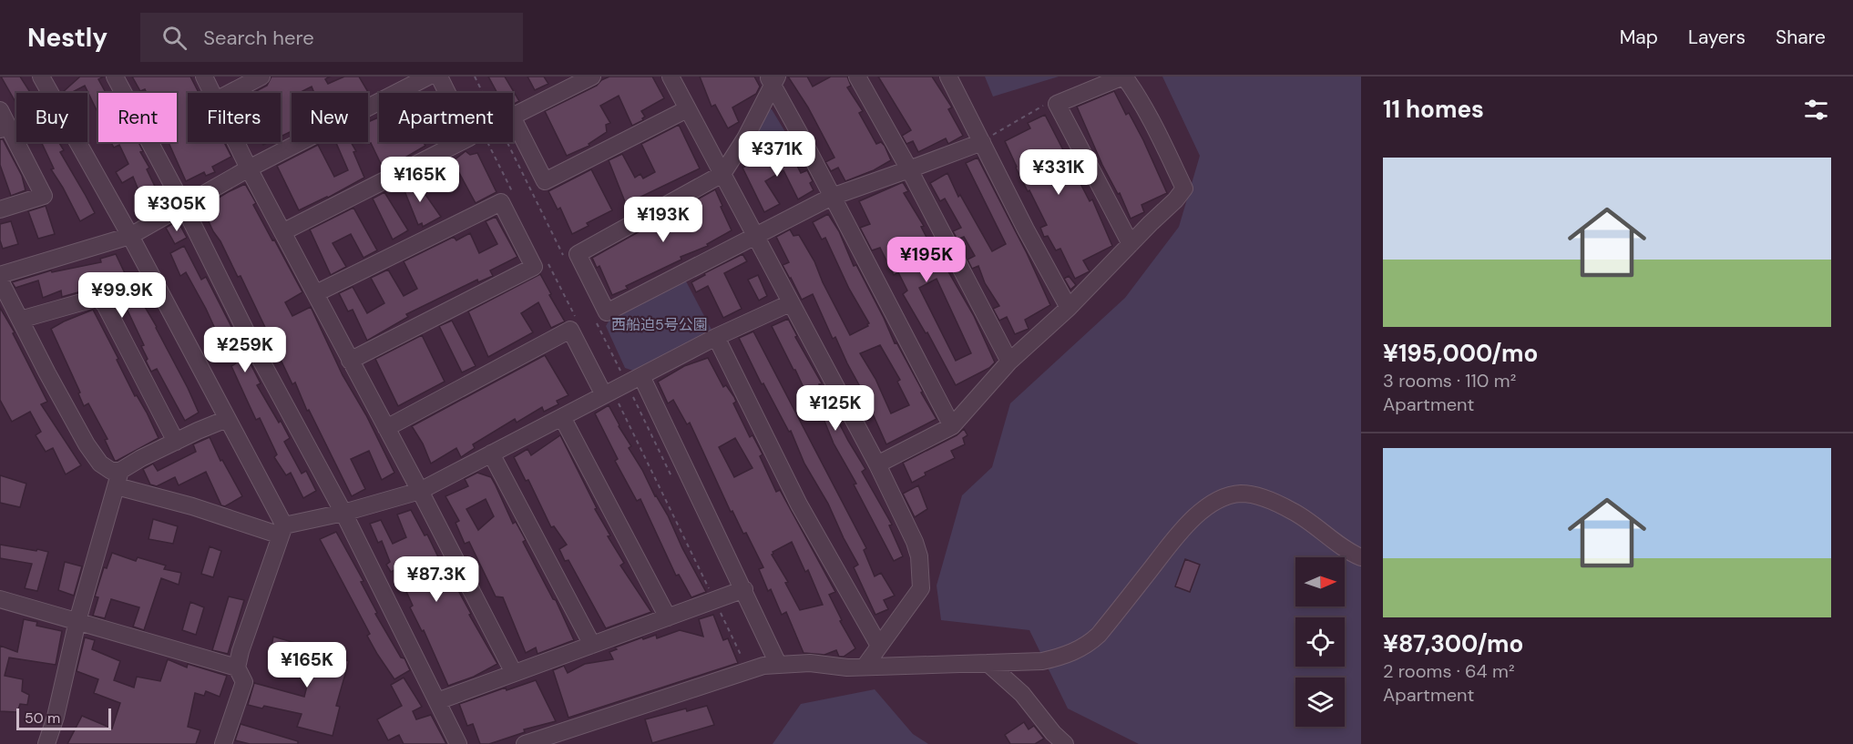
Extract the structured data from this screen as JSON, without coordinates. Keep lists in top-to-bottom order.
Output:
{
  "parks": ["西船迫5号公園"],
  "scale_bar": "50 m",
  "north": "right",
  "page": {
    "header": "Nestly",
    "search": "Search here",
    "nav": ["Map", "Layers", "Share"],
    "heading": "11 homes",
    "chip": [
      "Buy",
      "Rent",
      "Filters",
      "New",
      "Apartment"
    ],
    "price": [
      "¥371K",
      "¥331K",
      "¥165K",
      "¥305K",
      "¥193K",
      "¥195K",
      "¥99.9K",
      "¥259K",
      "¥125K",
      "¥87.3K",
      "¥165K"
    ],
    "list": [
      {
        "name": "¥195,000/mo",
        "note": "3 rooms · 110 m² · Apartment"
      },
      {
        "name": "¥87,300/mo",
        "note": "2 rooms · 64 m² · Apartment"
      }
    ],
    "scale": "50 m"
  }
}
